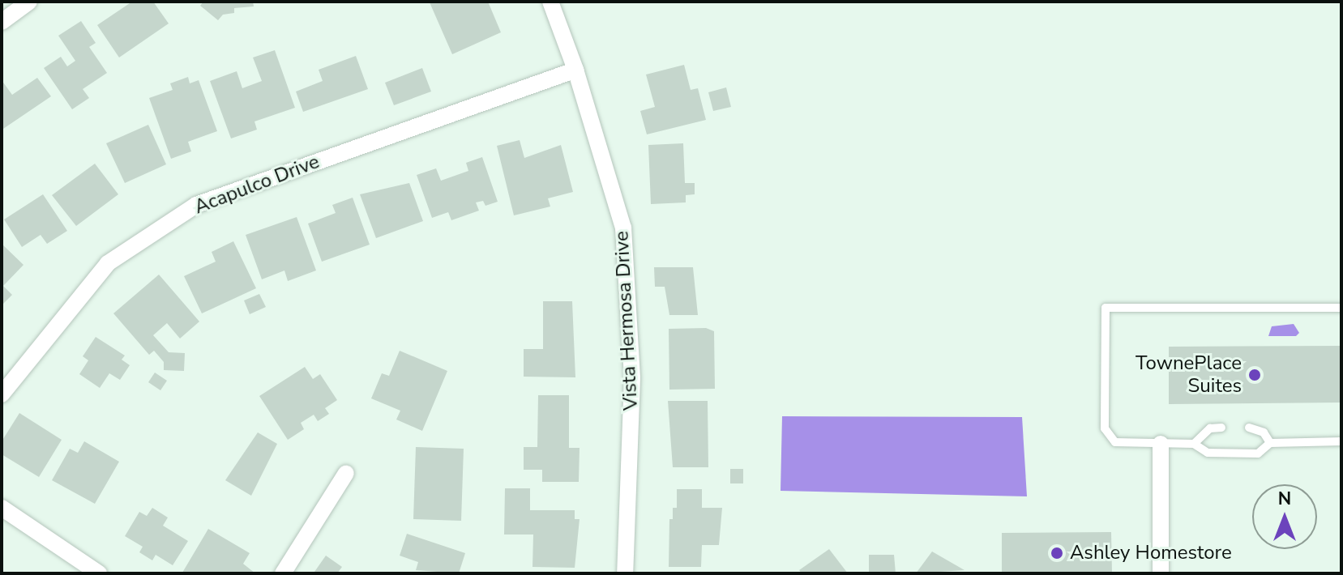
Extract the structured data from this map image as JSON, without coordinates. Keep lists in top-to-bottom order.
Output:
{
  "streets": {
    "street": ["Acapulco Drive", "Vista Hermosa Drive"]
  },
  "crossings": [
    ["Acapulco Drive", "Vista Hermosa Drive"]
  ],
  "places": ["TownePlace Suites", "Ashley Homestore"],
  "north": "top"
}
